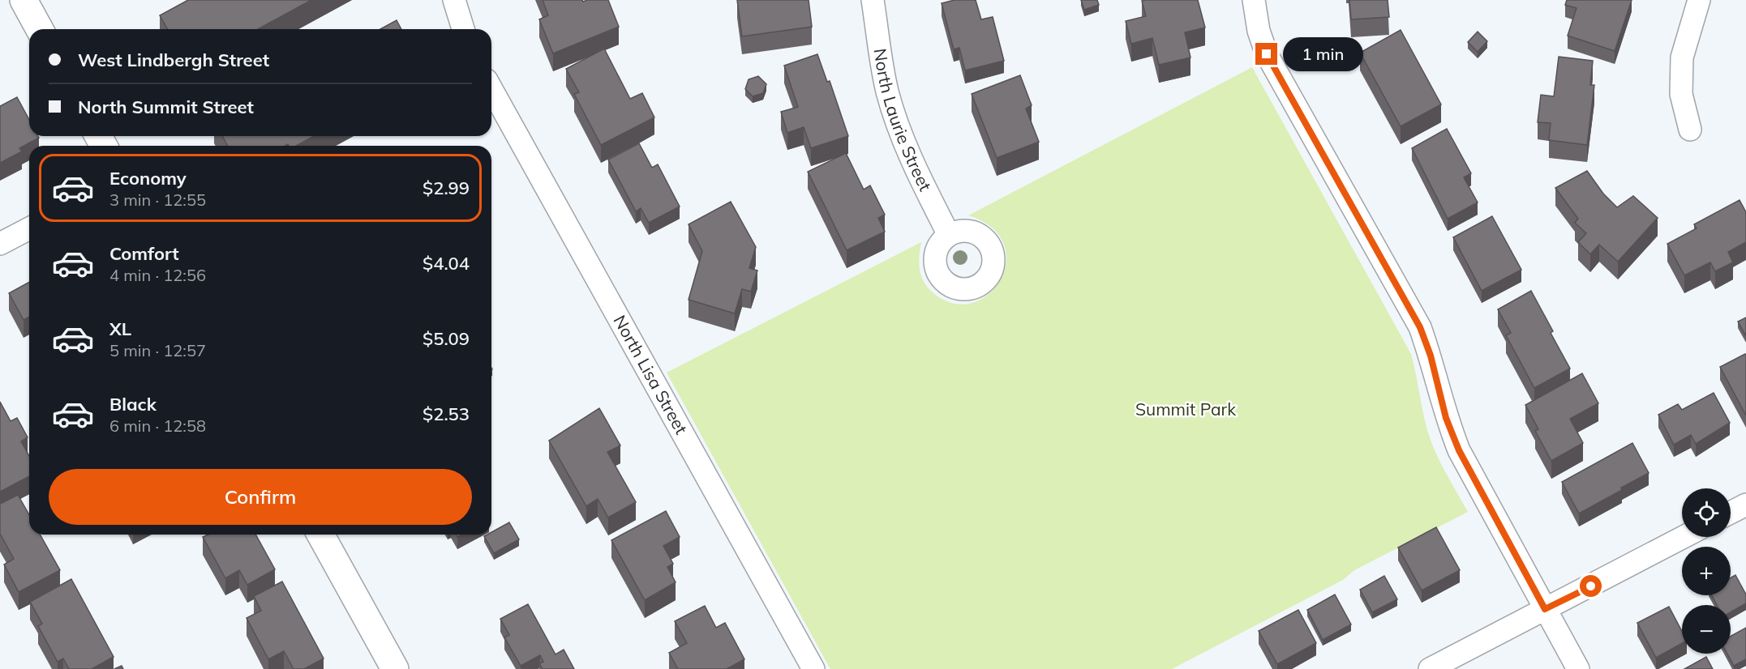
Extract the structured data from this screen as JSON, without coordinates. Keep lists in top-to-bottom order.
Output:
{
  "streets": {
    "street": ["North Laurie Street", "North Lisa Street"]
  },
  "parks": ["Summit Park"],
  "page": {
    "banner": ["West Lindbergh Street", "North Summit Street"],
    "bubble": "1 min",
    "list": [
      {
        "name": "Economy",
        "note": "3 min · 12:55",
        "value": "$2.99"
      },
      {
        "name": "Comfort",
        "note": "4 min · 12:56",
        "value": "$4.04"
      },
      {
        "name": "XL",
        "note": "5 min · 12:57",
        "value": "$5.09"
      },
      {
        "name": "Black",
        "note": "6 min · 12:58",
        "value": "$2.53"
      }
    ],
    "buttons": "Confirm",
    "map_buttons": ["+", "−"]
  }
}
